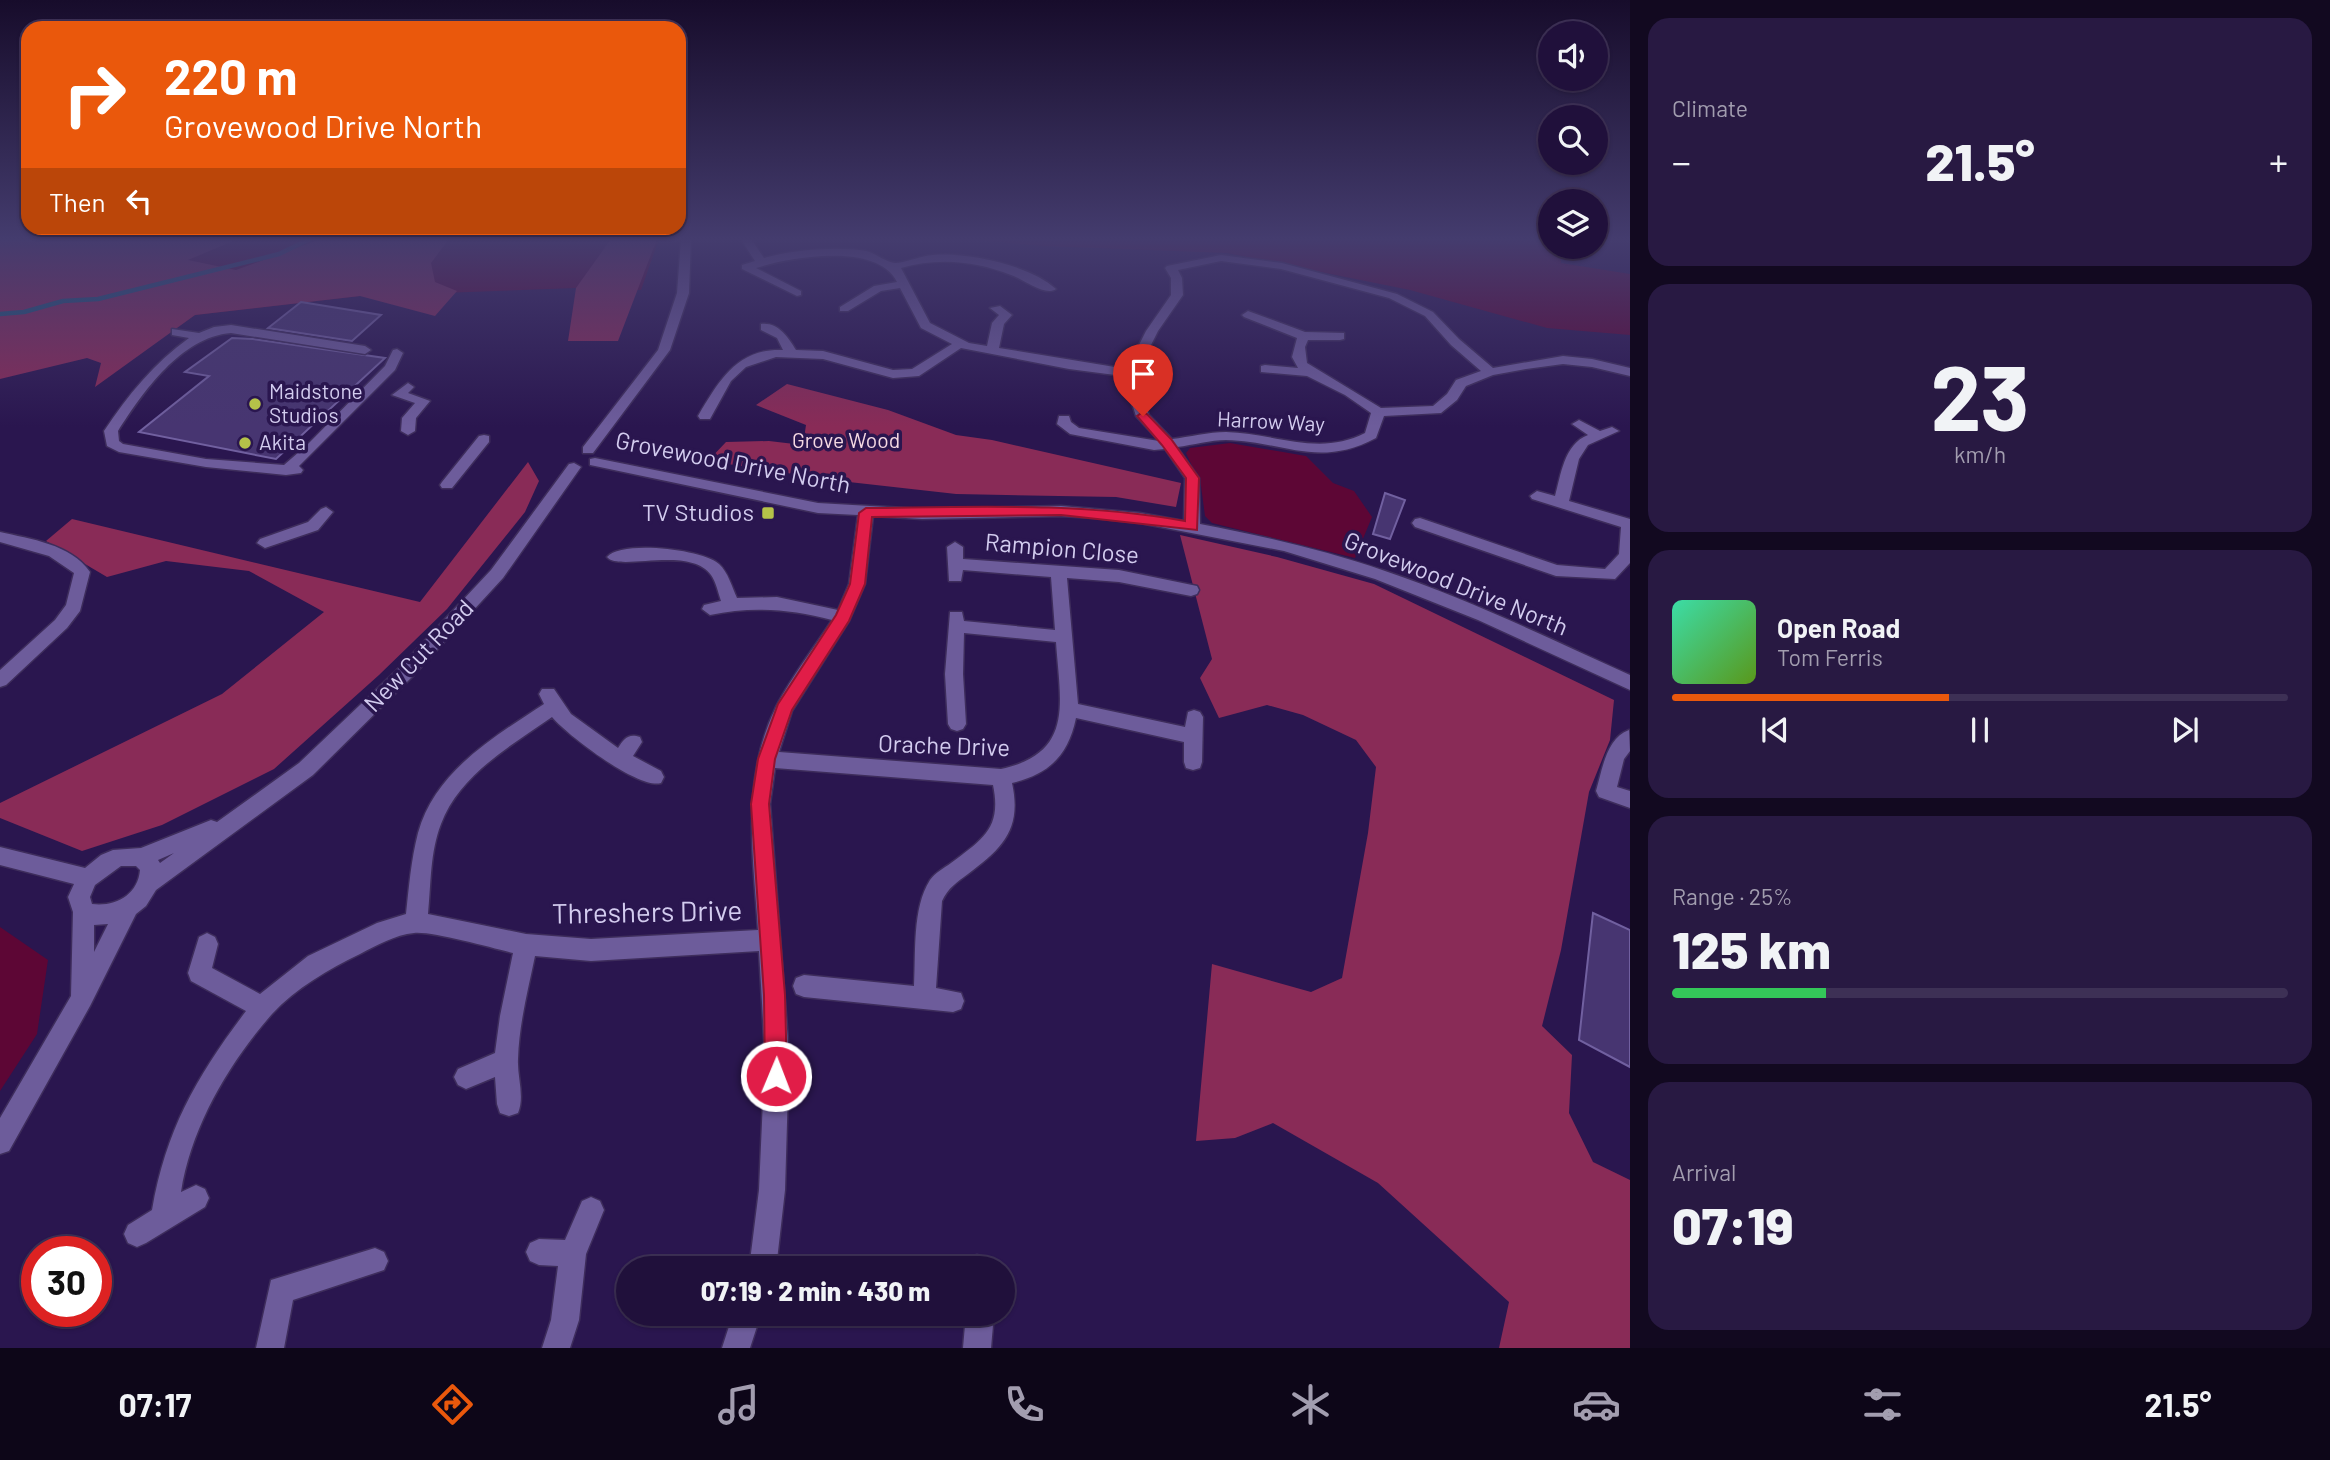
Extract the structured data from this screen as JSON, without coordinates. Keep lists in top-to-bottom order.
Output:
{
  "streets": {
    "street": [
      "Harrow Way",
      "Grovewood Drive North",
      "Rampion Close",
      "New Cut Road",
      "Orache Drive",
      "Threshers Drive"
    ]
  },
  "crossings": [
    ["Grovewood Drive North", "New Cut Road"],
    ["Rampion Close", "Orache Drive"]
  ],
  "parks": ["Grove Wood"],
  "places": {
    "other": ["Maidstone Studios", "Akita"],
    "transit": ["TV Studios"]
  },
  "page": {
    "tile": [
      "Climate",
      ["23", "km/h"],
      ["Range · 25%", "125 km"],
      ["Arrival", "07:19"]
    ],
    "turn": ["220 m", "Grovewood Drive North"],
    "heat": ["−", "21.5°", "+"],
    "then": "Then",
    "song": ["Open Road", "Tom Ferris"],
    "limit": "30",
    "trip": "07:19 · 2 min · 430 m",
    "tabs": ["07:17", "21.5°"]
  }
}
